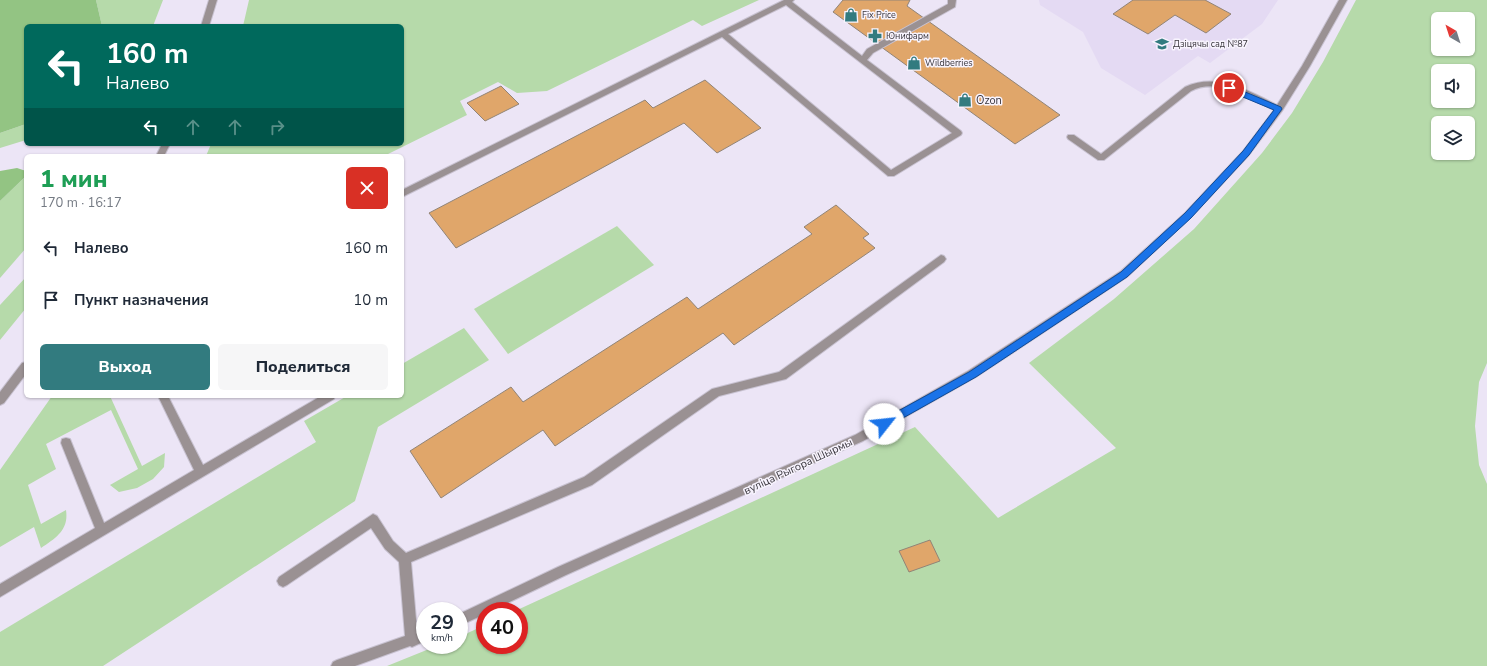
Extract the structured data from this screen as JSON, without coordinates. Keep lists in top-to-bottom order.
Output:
{
  "streets": {
    "street": ["вуліца Рыгора Шырмы"]
  },
  "places": {
    "shop": ["Fix Price", "Wildberries", "Ozon"],
    "pharmacy": ["Юнифарм"],
    "school or university": ["Дзіцячы сад №87"]
  },
  "north": "top left",
  "page": {
    "turn": ["160 m", "Налево"],
    "heading": ["1 мин", "170 m · 16:17"],
    "list": [
      {
        "name": "Налево",
        "value": "160 m"
      },
      {
        "name": "Пункт назначения",
        "value": "10 m"
      }
    ],
    "buttons": ["Выход", "Поделиться"],
    "speed": "29 km/h",
    "limit": "40"
  }
}
